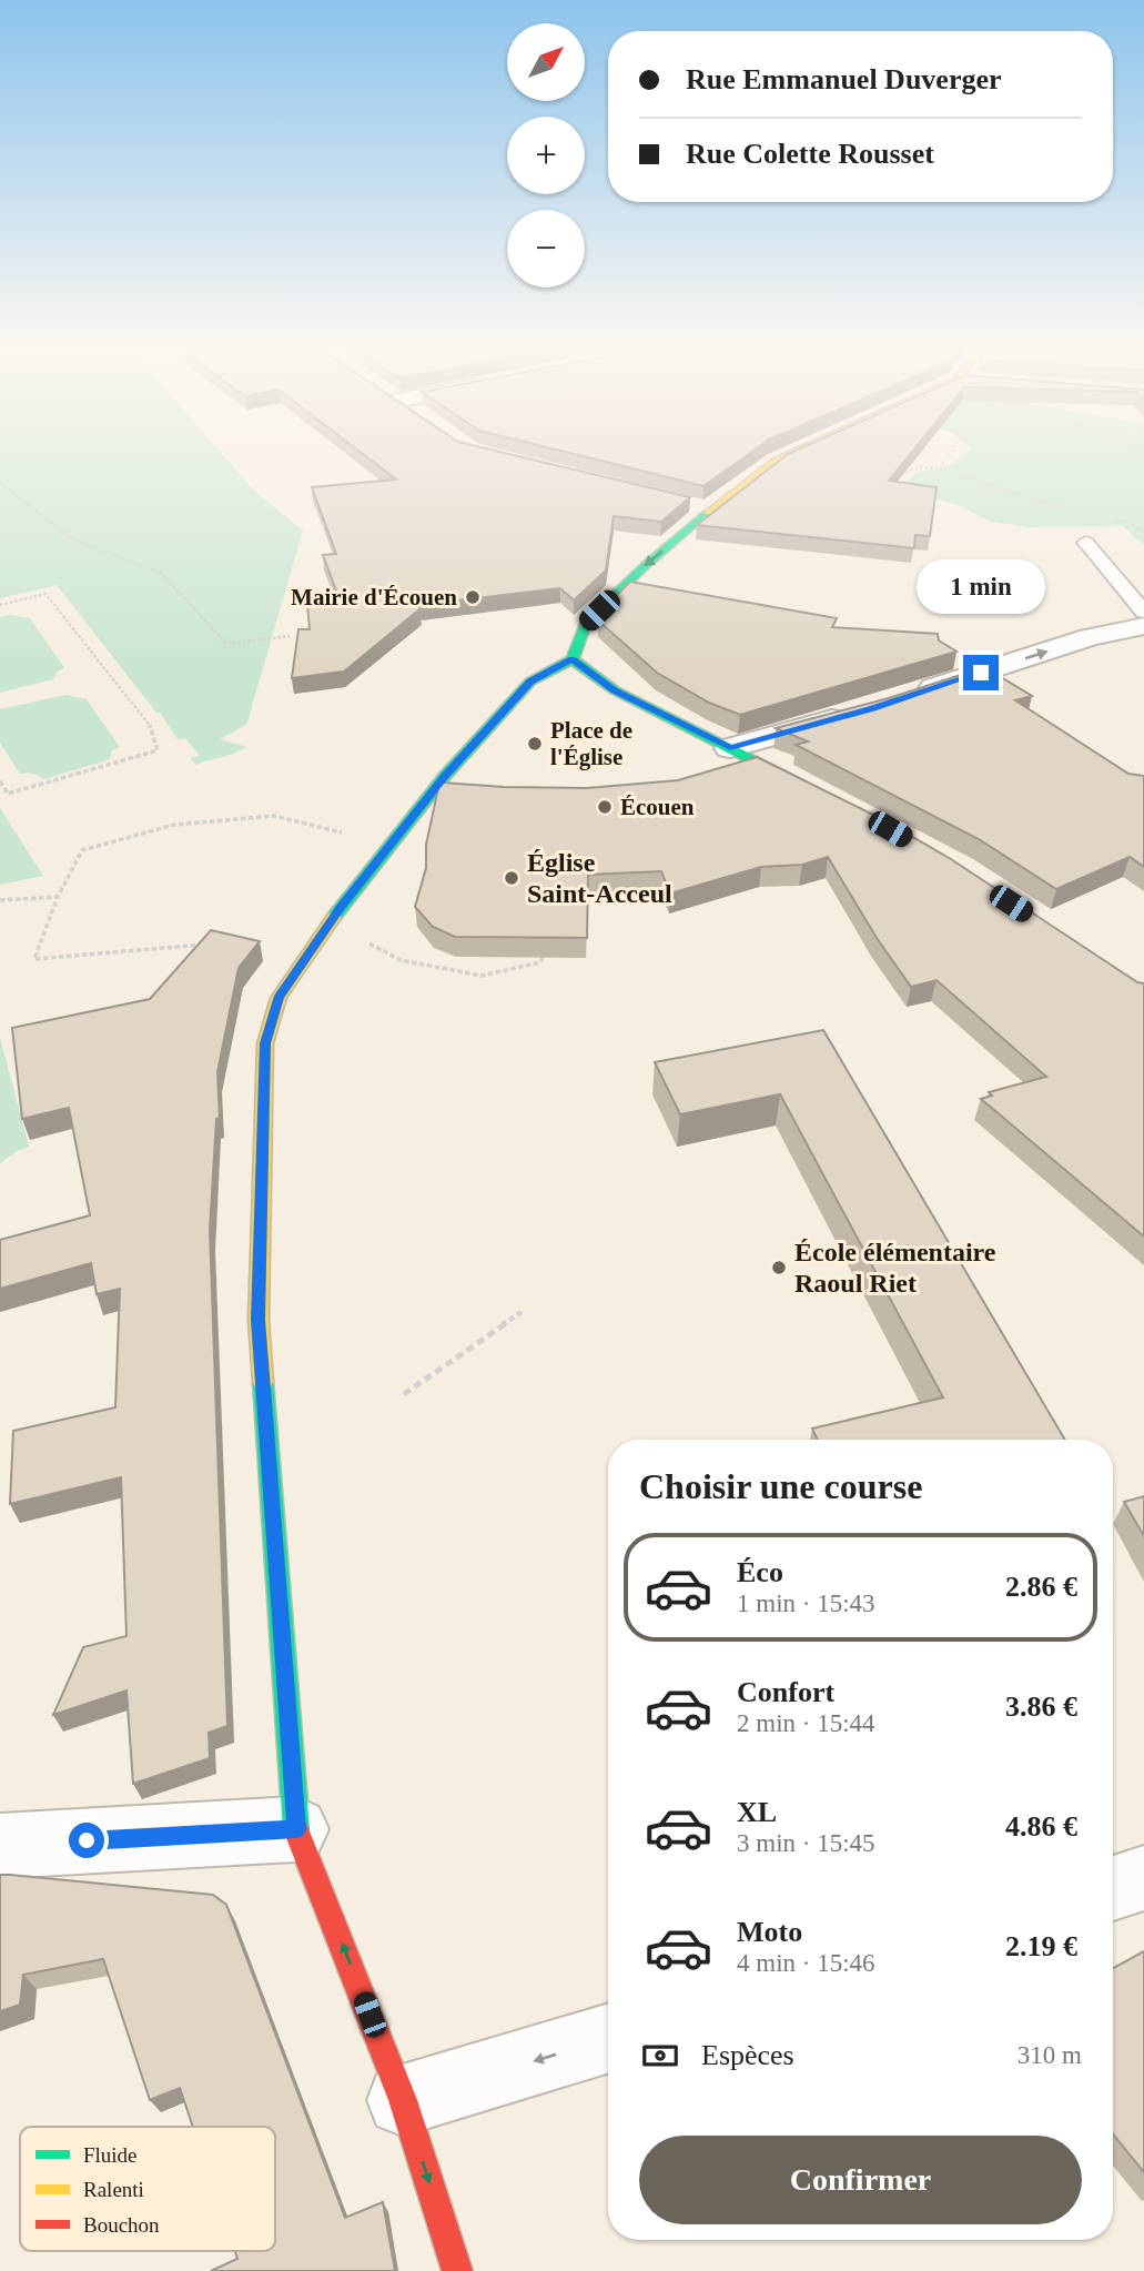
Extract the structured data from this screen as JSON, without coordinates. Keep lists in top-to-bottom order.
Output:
{
  "places": [
    "Mairie d'Écouen",
    "Place de l'Église",
    "Écouen",
    "Église Saint-Acceul",
    "École élémentaire Raoul Riet"
  ],
  "legend": ["Fluide", "Ralenti", "Bouchon"],
  "north": "top right",
  "page": {
    "map_buttons": ["+", "−"],
    "banner": ["Rue Emmanuel Duverger", "Rue Colette Rousset"],
    "bubble": "1 min",
    "heading": "Choisir une course",
    "list": [
      {
        "name": "Éco",
        "note": "1 min · 15:43",
        "value": "2.86 €"
      },
      {
        "name": "Confort",
        "note": "2 min · 15:44",
        "value": "3.86 €"
      },
      {
        "name": "XL",
        "note": "3 min · 15:45",
        "value": "4.86 €"
      },
      {
        "name": "Moto",
        "note": "4 min · 15:46",
        "value": "2.19 €"
      }
    ],
    "pay": ["Espèces", "310 m"],
    "buttons": "Confirmer"
  }
}
